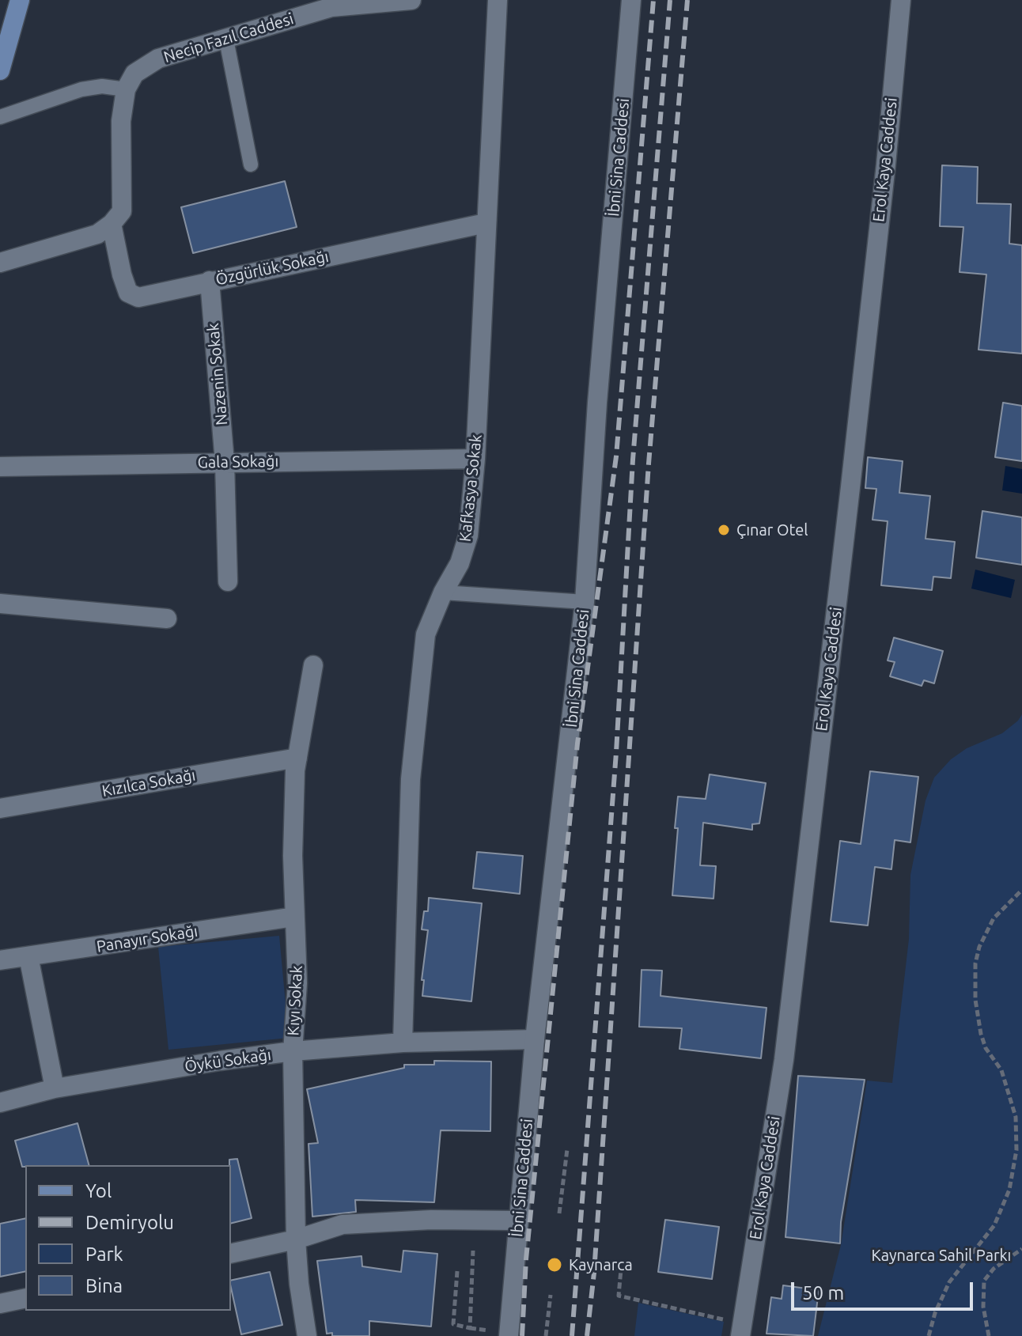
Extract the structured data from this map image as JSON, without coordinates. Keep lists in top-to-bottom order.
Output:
{
  "streets": {
    "street": [
      "Necip Fazıl Caddesi",
      "İbni Sina Caddesi",
      "Erol Kaya Caddesi",
      "Özgürlük Sokağı",
      "Nazenin Sokak",
      "Gala Sokağı",
      "Kafkasya Sokak",
      "Kızılca Sokağı",
      "Panayır Sokağı",
      "Kıyı Sokak",
      "Öykü Sokağı"
    ]
  },
  "crossings": [
    ["İbni Sina Caddesi", "Öykü Sokağı"],
    ["Özgürlük Sokağı", "Nazenin Sokak"],
    ["Özgürlük Sokağı", "Kafkasya Sokak"],
    ["Nazenin Sokak", "Gala Sokağı"],
    ["Gala Sokağı", "Kafkasya Sokak"],
    ["Kafkasya Sokak", "Öykü Sokağı"],
    ["Kızılca Sokağı", "Kıyı Sokak"],
    ["Panayır Sokağı", "Kıyı Sokak"],
    ["Kıyı Sokak", "Öykü Sokağı"]
  ],
  "parks": ["Kaynarca Sahil Parkı"],
  "places": ["Çınar Otel", "Kaynarca"],
  "legend": [
    "Yol",
    "Demiryolu",
    "Park",
    "Bina"
  ],
  "scale_bar": "50 m"
}
